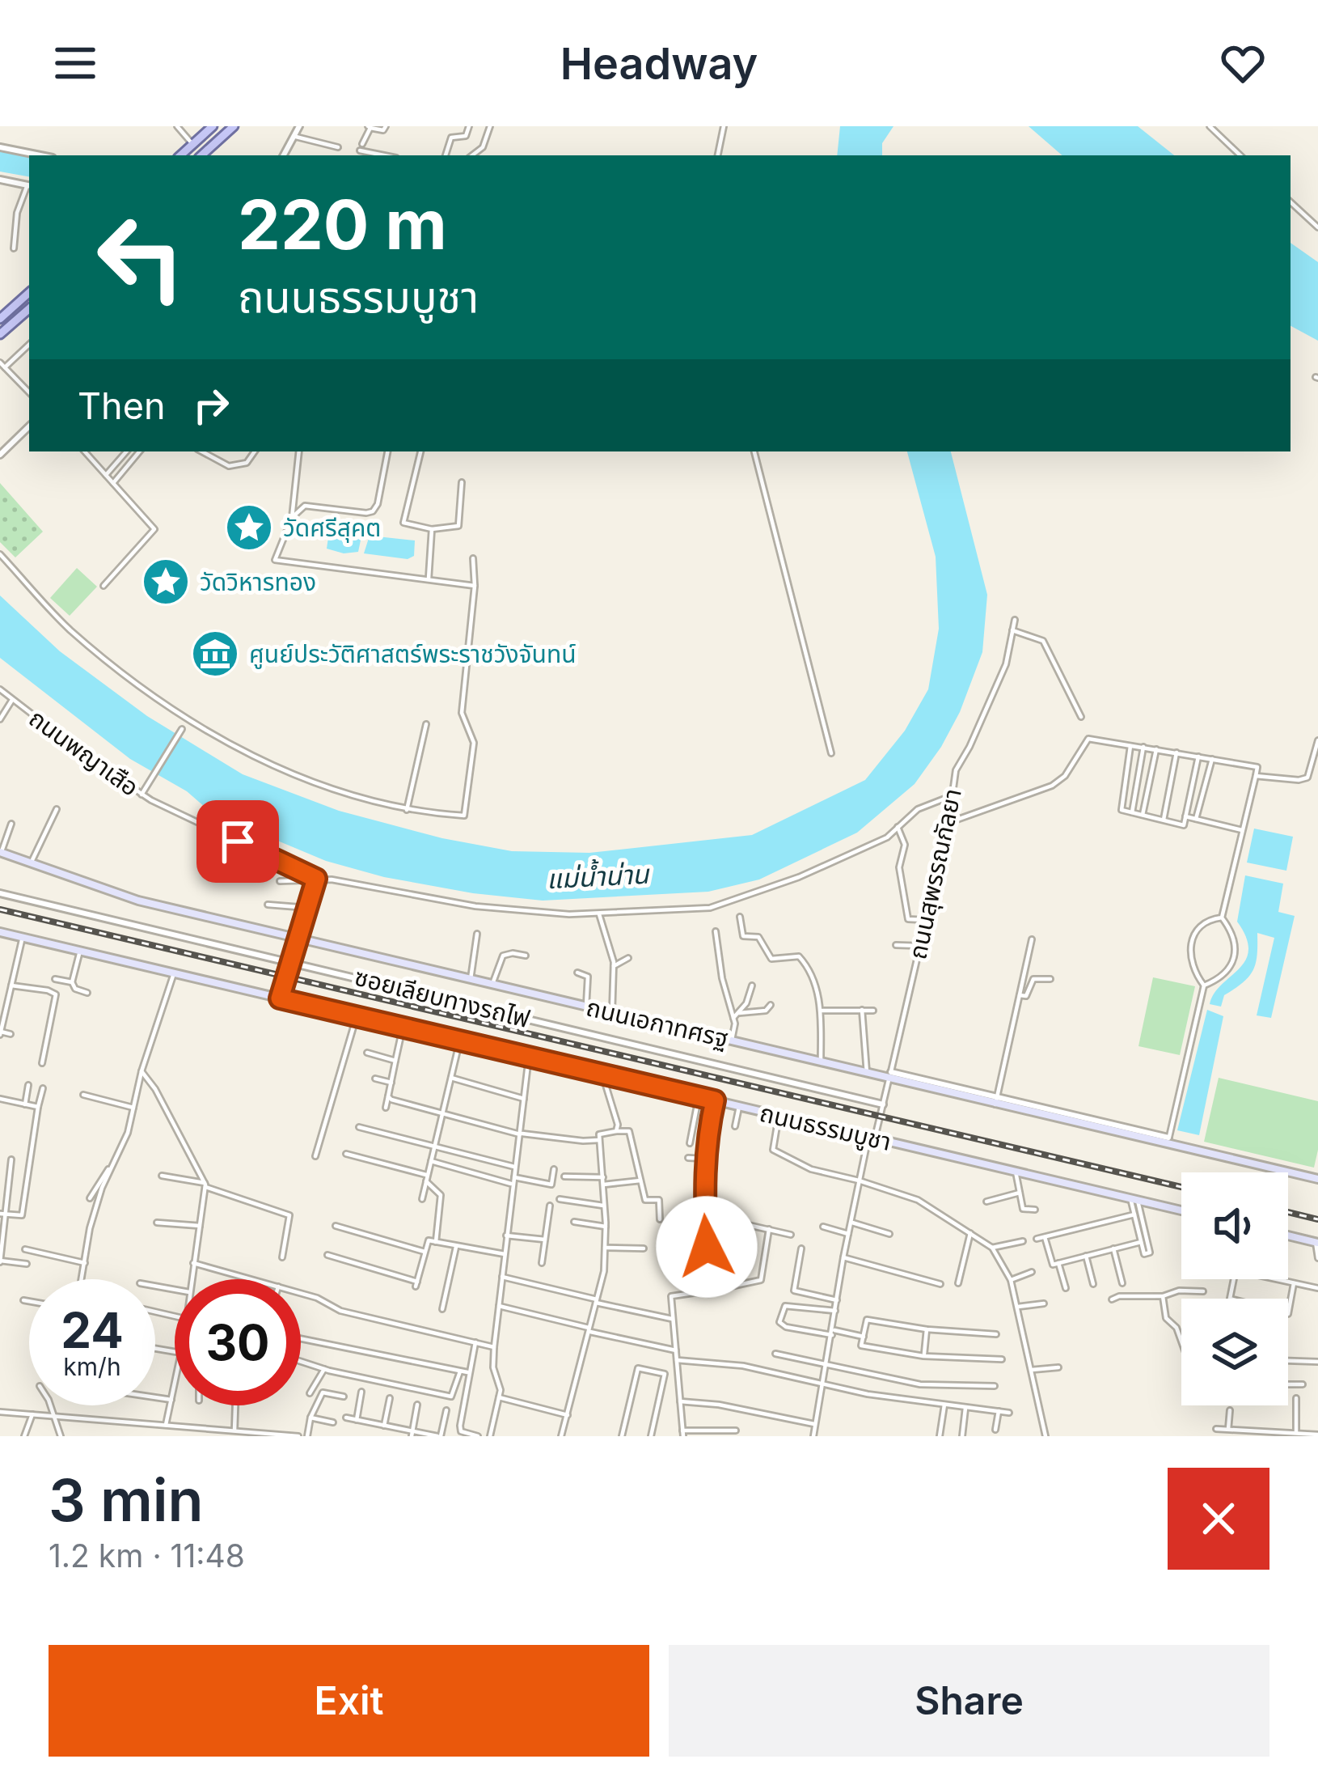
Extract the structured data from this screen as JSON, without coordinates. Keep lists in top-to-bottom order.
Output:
{
  "streets": {
    "main road": ["ถนนเอกาทศรฐ", "ถนนธรรมบูชา"],
    "street": ["ถนนพญาเสือ", "ถนนสุพรรณกัลยา", "ซอยเลียบทางรถไฟ"]
  },
  "crossings": [
    ["ถนนสุพรรณกัลยา", "ซอยเลียบทางรถไฟ"],
    ["ถนนสุพรรณกัลยา", "ถนนเอกาทศรฐ"],
    ["ถนนสุพรรณกัลยา", "ถนนธรรมบูชา"]
  ],
  "water": ["แม่น้ำน่าน"],
  "places": {
    "place": ["วัดศรีสุคต", "วัดวิหารทอง"],
    "museum": ["ศูนย์ประวัติศาสตร์พระราชวังจันทน์"]
  },
  "page": {
    "header": "Headway",
    "turn": ["220 m", "ถนนธรรมบูชา"],
    "then": "Then",
    "speed": "24 km/h",
    "limit": "30",
    "heading": ["3 min", "1.2 km · 11:48"],
    "buttons": ["Exit", "Share"]
  }
}
